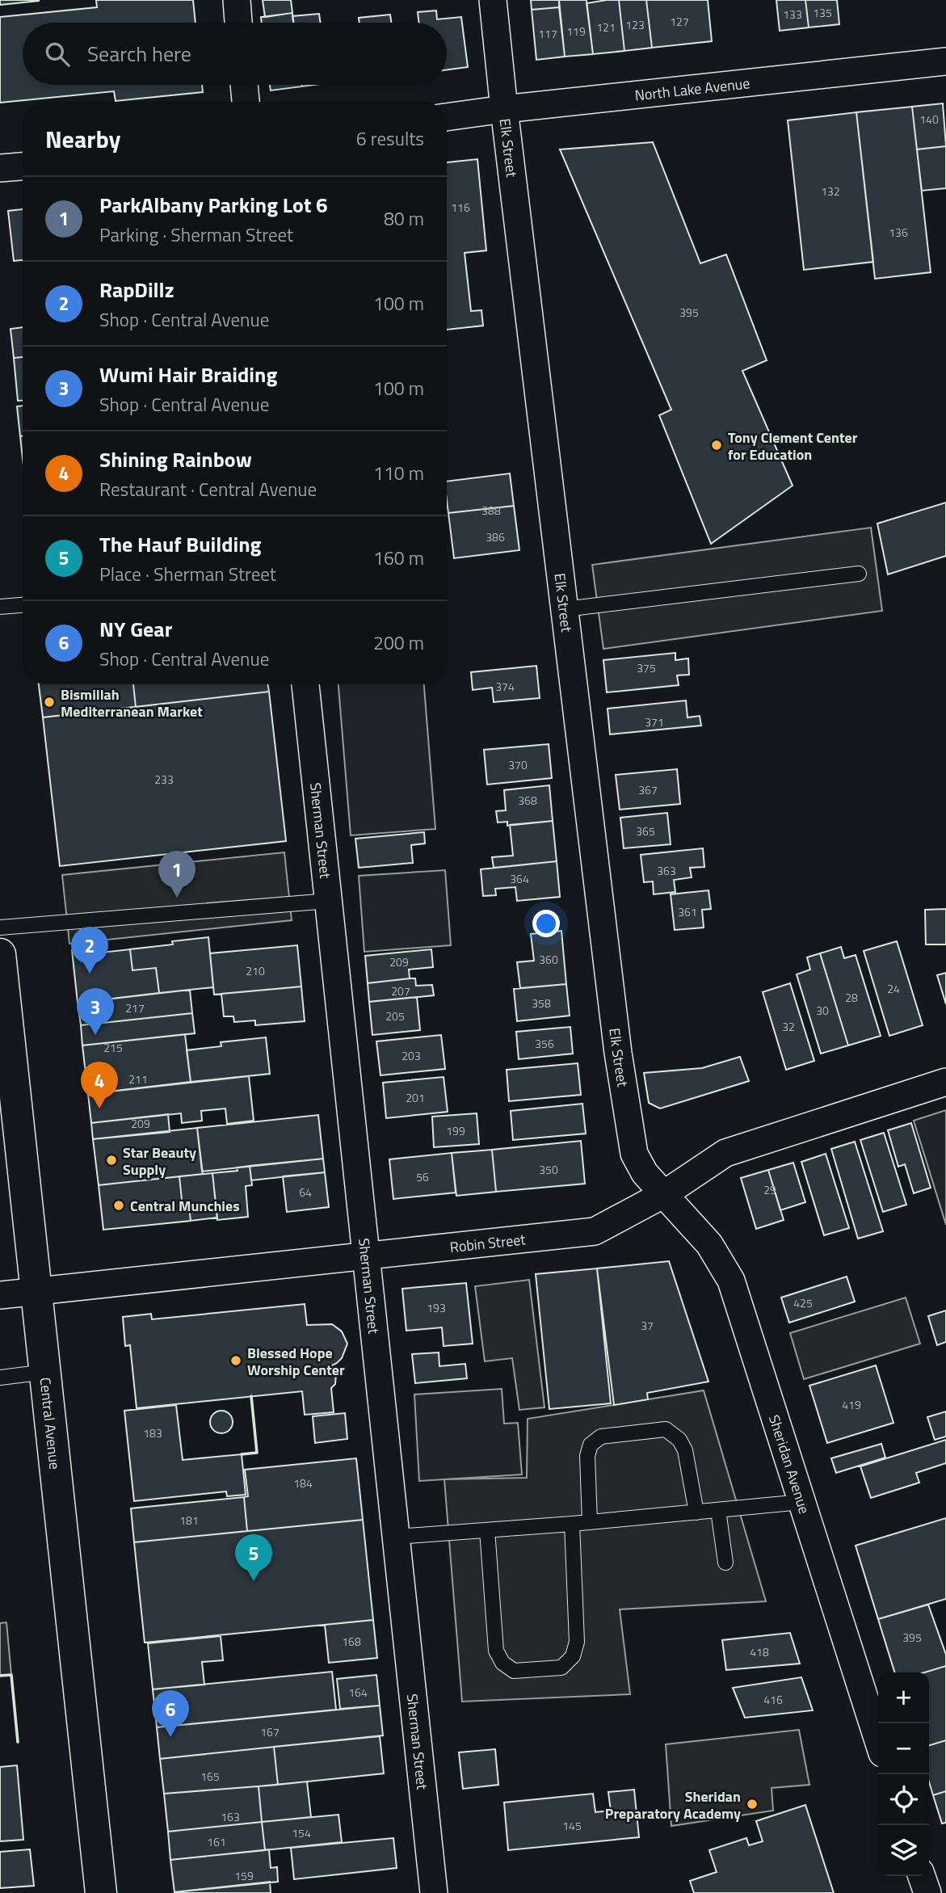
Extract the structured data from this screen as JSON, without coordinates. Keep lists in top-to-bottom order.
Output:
{
  "streets": {
    "main road": ["Central Avenue"],
    "street": [
      "North Lake Avenue",
      "Elk Street",
      "Sherman Street",
      "Robin Street",
      "Sheridan Avenue"
    ]
  },
  "crossings": [
    ["North Lake Avenue", "Elk Street"],
    ["Elk Street", "Robin Street"],
    ["Elk Street", "Sheridan Avenue"],
    ["Sherman Street", "Robin Street"],
    ["Robin Street", "Central Avenue"],
    ["Robin Street", "Sheridan Avenue"]
  ],
  "places": [
    "Tony Clement Center for Education",
    "Bismillah Mediterranean Market",
    "Star Beauty Supply",
    "Central Munchies",
    "Blessed Hope Worship Center",
    "Sheridan Preparatory Academy"
  ],
  "house_numbers": [
    "135",
    "133",
    "127",
    "123",
    "121",
    "119",
    "117",
    "140",
    "132",
    "116",
    "136",
    "395",
    "388",
    "386",
    "375",
    "374",
    "371",
    "370",
    "233",
    "367",
    "368",
    "365",
    "363",
    "364",
    "361",
    "360",
    "209",
    "210",
    "24",
    "207",
    "28",
    "358",
    "217",
    "30",
    "205",
    "32",
    "356",
    "215",
    "203",
    "211",
    "201",
    "209",
    "199",
    "350",
    "56",
    "29",
    "64",
    "425",
    "193",
    "37",
    "419",
    "183",
    "184",
    "181",
    "395",
    "168",
    "418",
    "164",
    "416",
    "167",
    "165",
    "163",
    "145",
    "154",
    "161",
    "159"
  ],
  "page": {
    "search": "Search here",
    "heading": ["Nearby", "6 results"],
    "list": [
      {
        "mark": "1",
        "name": "ParkAlbany Parking Lot 6",
        "note": "Parking · Sherman Street",
        "value": "80 m"
      },
      {
        "mark": "2",
        "name": "RapDillz",
        "note": "Shop · Central Avenue",
        "value": "100 m"
      },
      {
        "mark": "3",
        "name": "Wumi Hair Braiding",
        "note": "Shop · Central Avenue",
        "value": "100 m"
      },
      {
        "mark": "4",
        "name": "Shining Rainbow",
        "note": "Restaurant · Central Avenue",
        "value": "110 m"
      },
      {
        "mark": "5",
        "name": "The Hauf Building",
        "note": "Place · Sherman Street",
        "value": "160 m"
      },
      {
        "mark": "6",
        "name": "NY Gear",
        "note": "Shop · Central Avenue",
        "value": "200 m"
      }
    ],
    "pins": [
      "1",
      "2",
      "3",
      "4",
      "5",
      "6"
    ],
    "map_buttons": ["+", "−"]
  }
}
